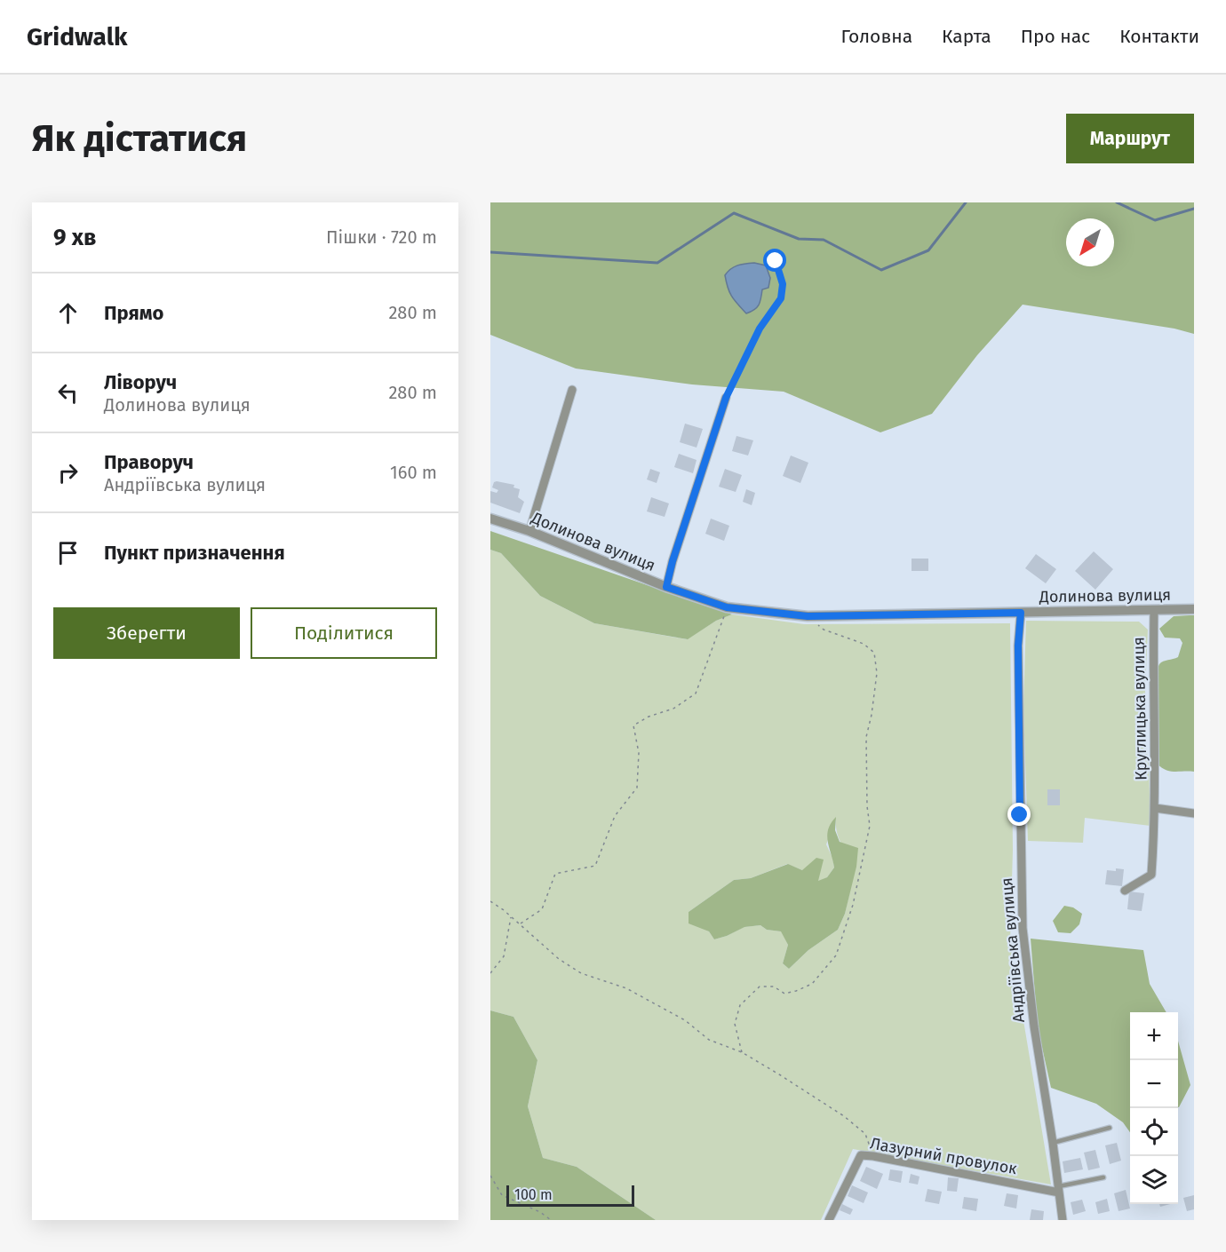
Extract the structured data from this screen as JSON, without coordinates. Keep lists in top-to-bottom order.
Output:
{
  "streets": {
    "street": [
      "Долинова вулиця",
      "Круглицька вулиця",
      "Андріївська вулиця",
      "Лазурний провулок"
    ]
  },
  "crossings": [
    ["Долинова вулиця", "Круглицька вулиця"],
    ["Долинова вулиця", "Андріївська вулиця"],
    ["Андріївська вулиця", "Лазурний провулок"]
  ],
  "scale_bar": "100 m",
  "north": "bottom left",
  "page": {
    "header": "Gridwalk",
    "nav": [
      "Головна",
      "Карта",
      "Про нас",
      "Контакти"
    ],
    "buttons": [
      "Маршрут",
      ["Зберегти", "Поділитися"]
    ],
    "title": "Як дістатися",
    "heading": ["9 хв", "Пішки · 720 m"],
    "list": [
      ["Прямо", "280 m"],
      ["Ліворуч", "Долинова вулиця", "280 m"],
      ["Праворуч", "Андріївська вулиця", "160 m"],
      "Пункт призначення"
    ],
    "map_buttons": ["+", "−"],
    "scale": "100 m"
  }
}
